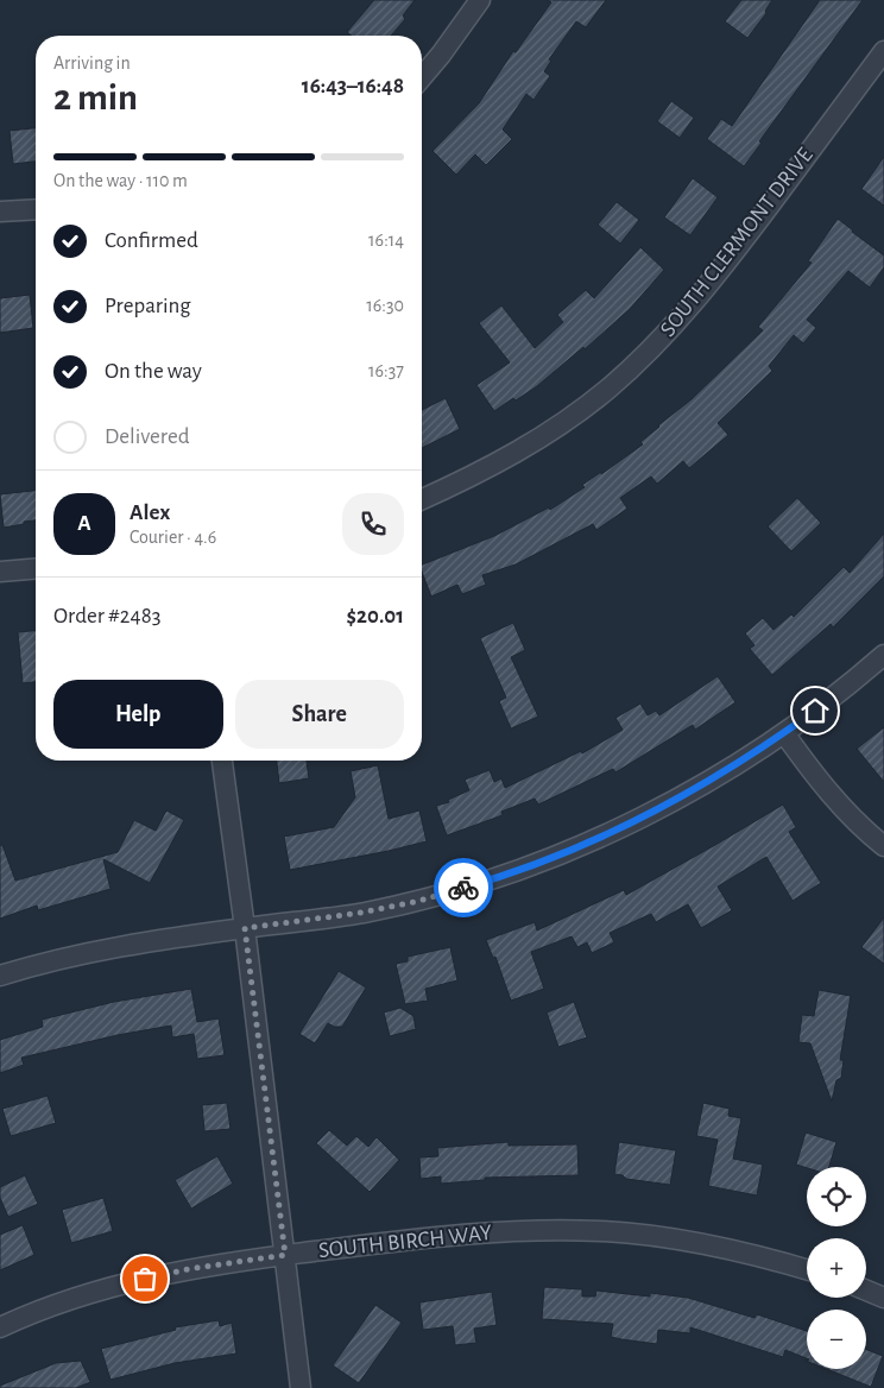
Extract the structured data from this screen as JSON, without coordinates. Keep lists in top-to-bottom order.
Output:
{
  "streets": {
    "street": ["SOUTH CLERMONT DRIVE", "SOUTH BIRCH WAY"]
  },
  "page": {
    "heading": ["2 min", "Arriving in", "16:43–16:48"],
    "panel": [
      "Alex",
      "Courier · 4.6",
      "Order #2483",
      "$20.01"
    ],
    "bar": "On the way · 110 m",
    "list": [
      ["Confirmed", "16:14"],
      ["Preparing", "16:30"],
      ["On the way", "16:37"],
      "Delivered"
    ],
    "round": "A",
    "buttons": ["Help", "Share"],
    "map_buttons": ["+", "−"]
  }
}
